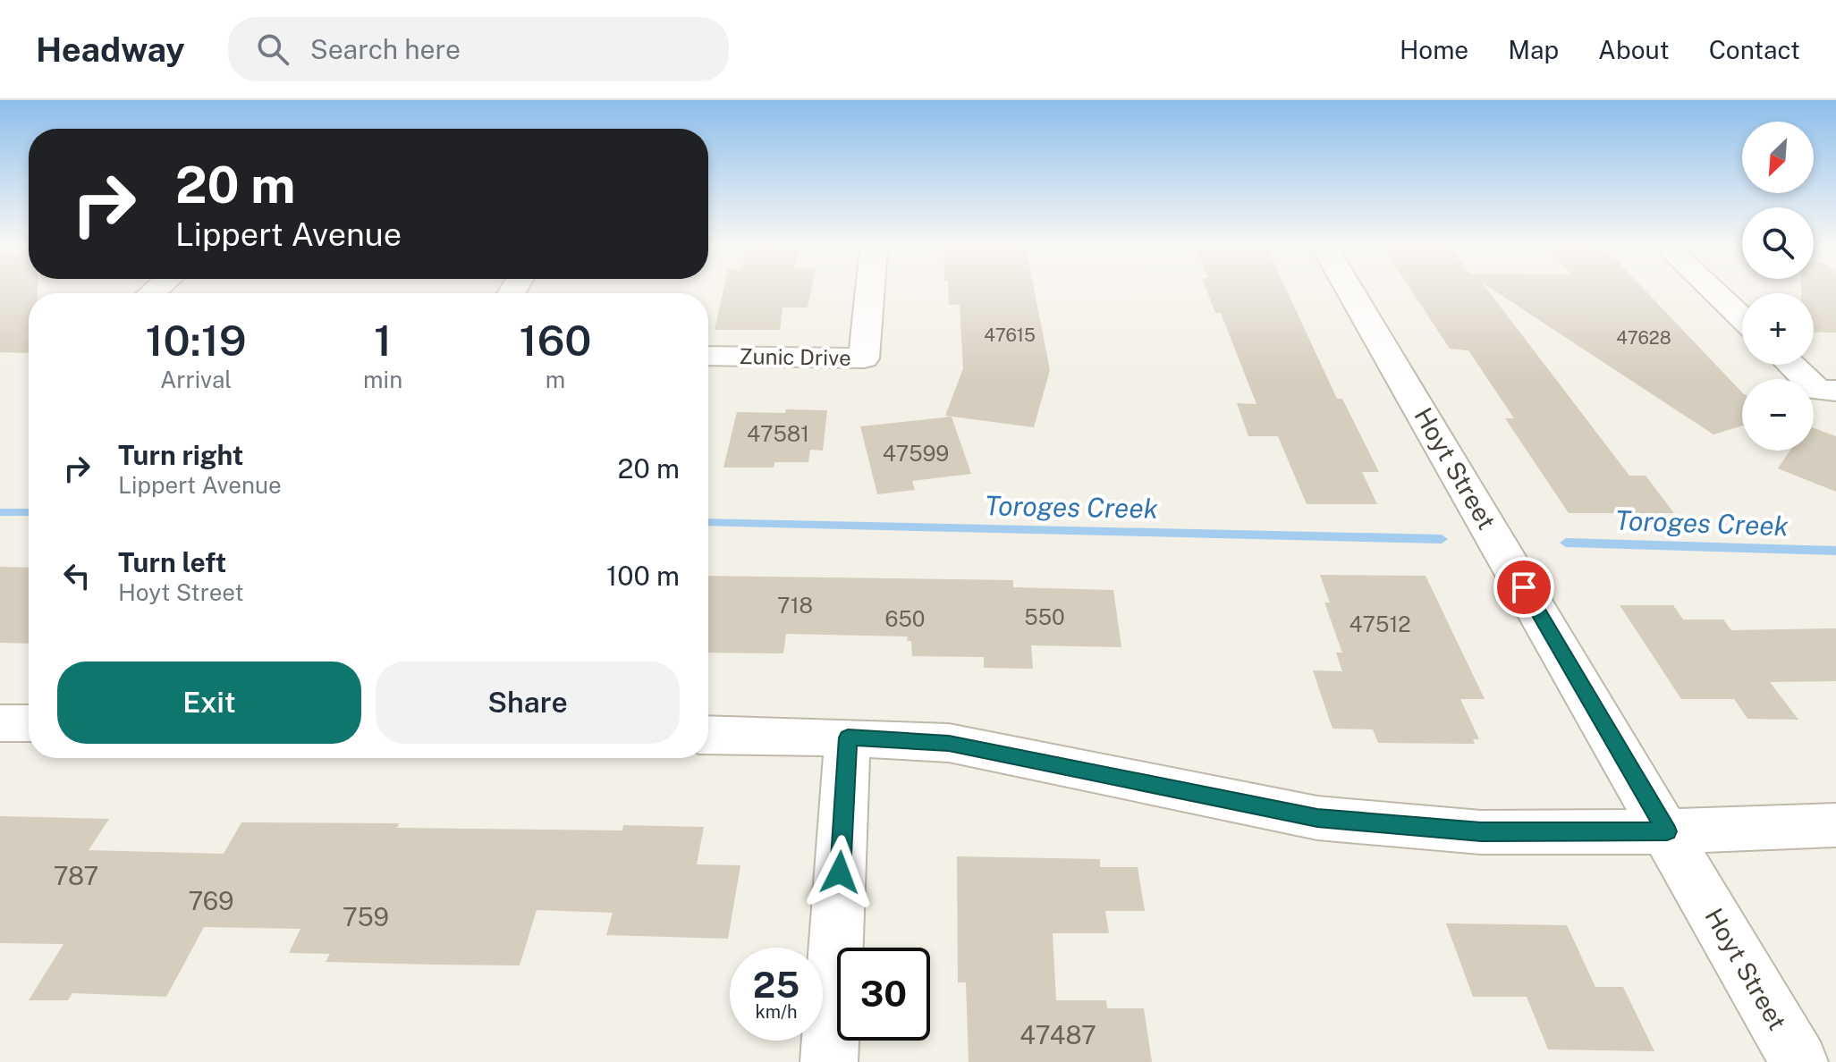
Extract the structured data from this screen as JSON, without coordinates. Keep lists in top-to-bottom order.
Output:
{
  "streets": {
    "street": ["Zunic Drive", "Hoyt Street"]
  },
  "water": ["Toroges Creek"],
  "house_numbers": [
    "47615",
    "47628",
    "47581",
    "47599",
    "718",
    "550",
    "650",
    "47512",
    "787",
    "769",
    "759",
    "47487"
  ],
  "north": "bottom left",
  "page": {
    "header": "Headway",
    "search": "Search here",
    "nav": [
      "Home",
      "Map",
      "About",
      "Contact"
    ],
    "map_buttons": ["+", "−"],
    "turn": ["20 m", "Lippert Avenue"],
    "eta": [
      "10:19",
      "Arrival",
      "1",
      "min",
      "160",
      "m"
    ],
    "list": [
      {
        "name": "Turn right",
        "note": "Lippert Avenue",
        "value": "20 m"
      },
      {
        "name": "Turn left",
        "note": "Hoyt Street",
        "value": "100 m"
      }
    ],
    "buttons": ["Exit", "Share"],
    "speed": "25 km/h",
    "limit": "30"
  }
}
